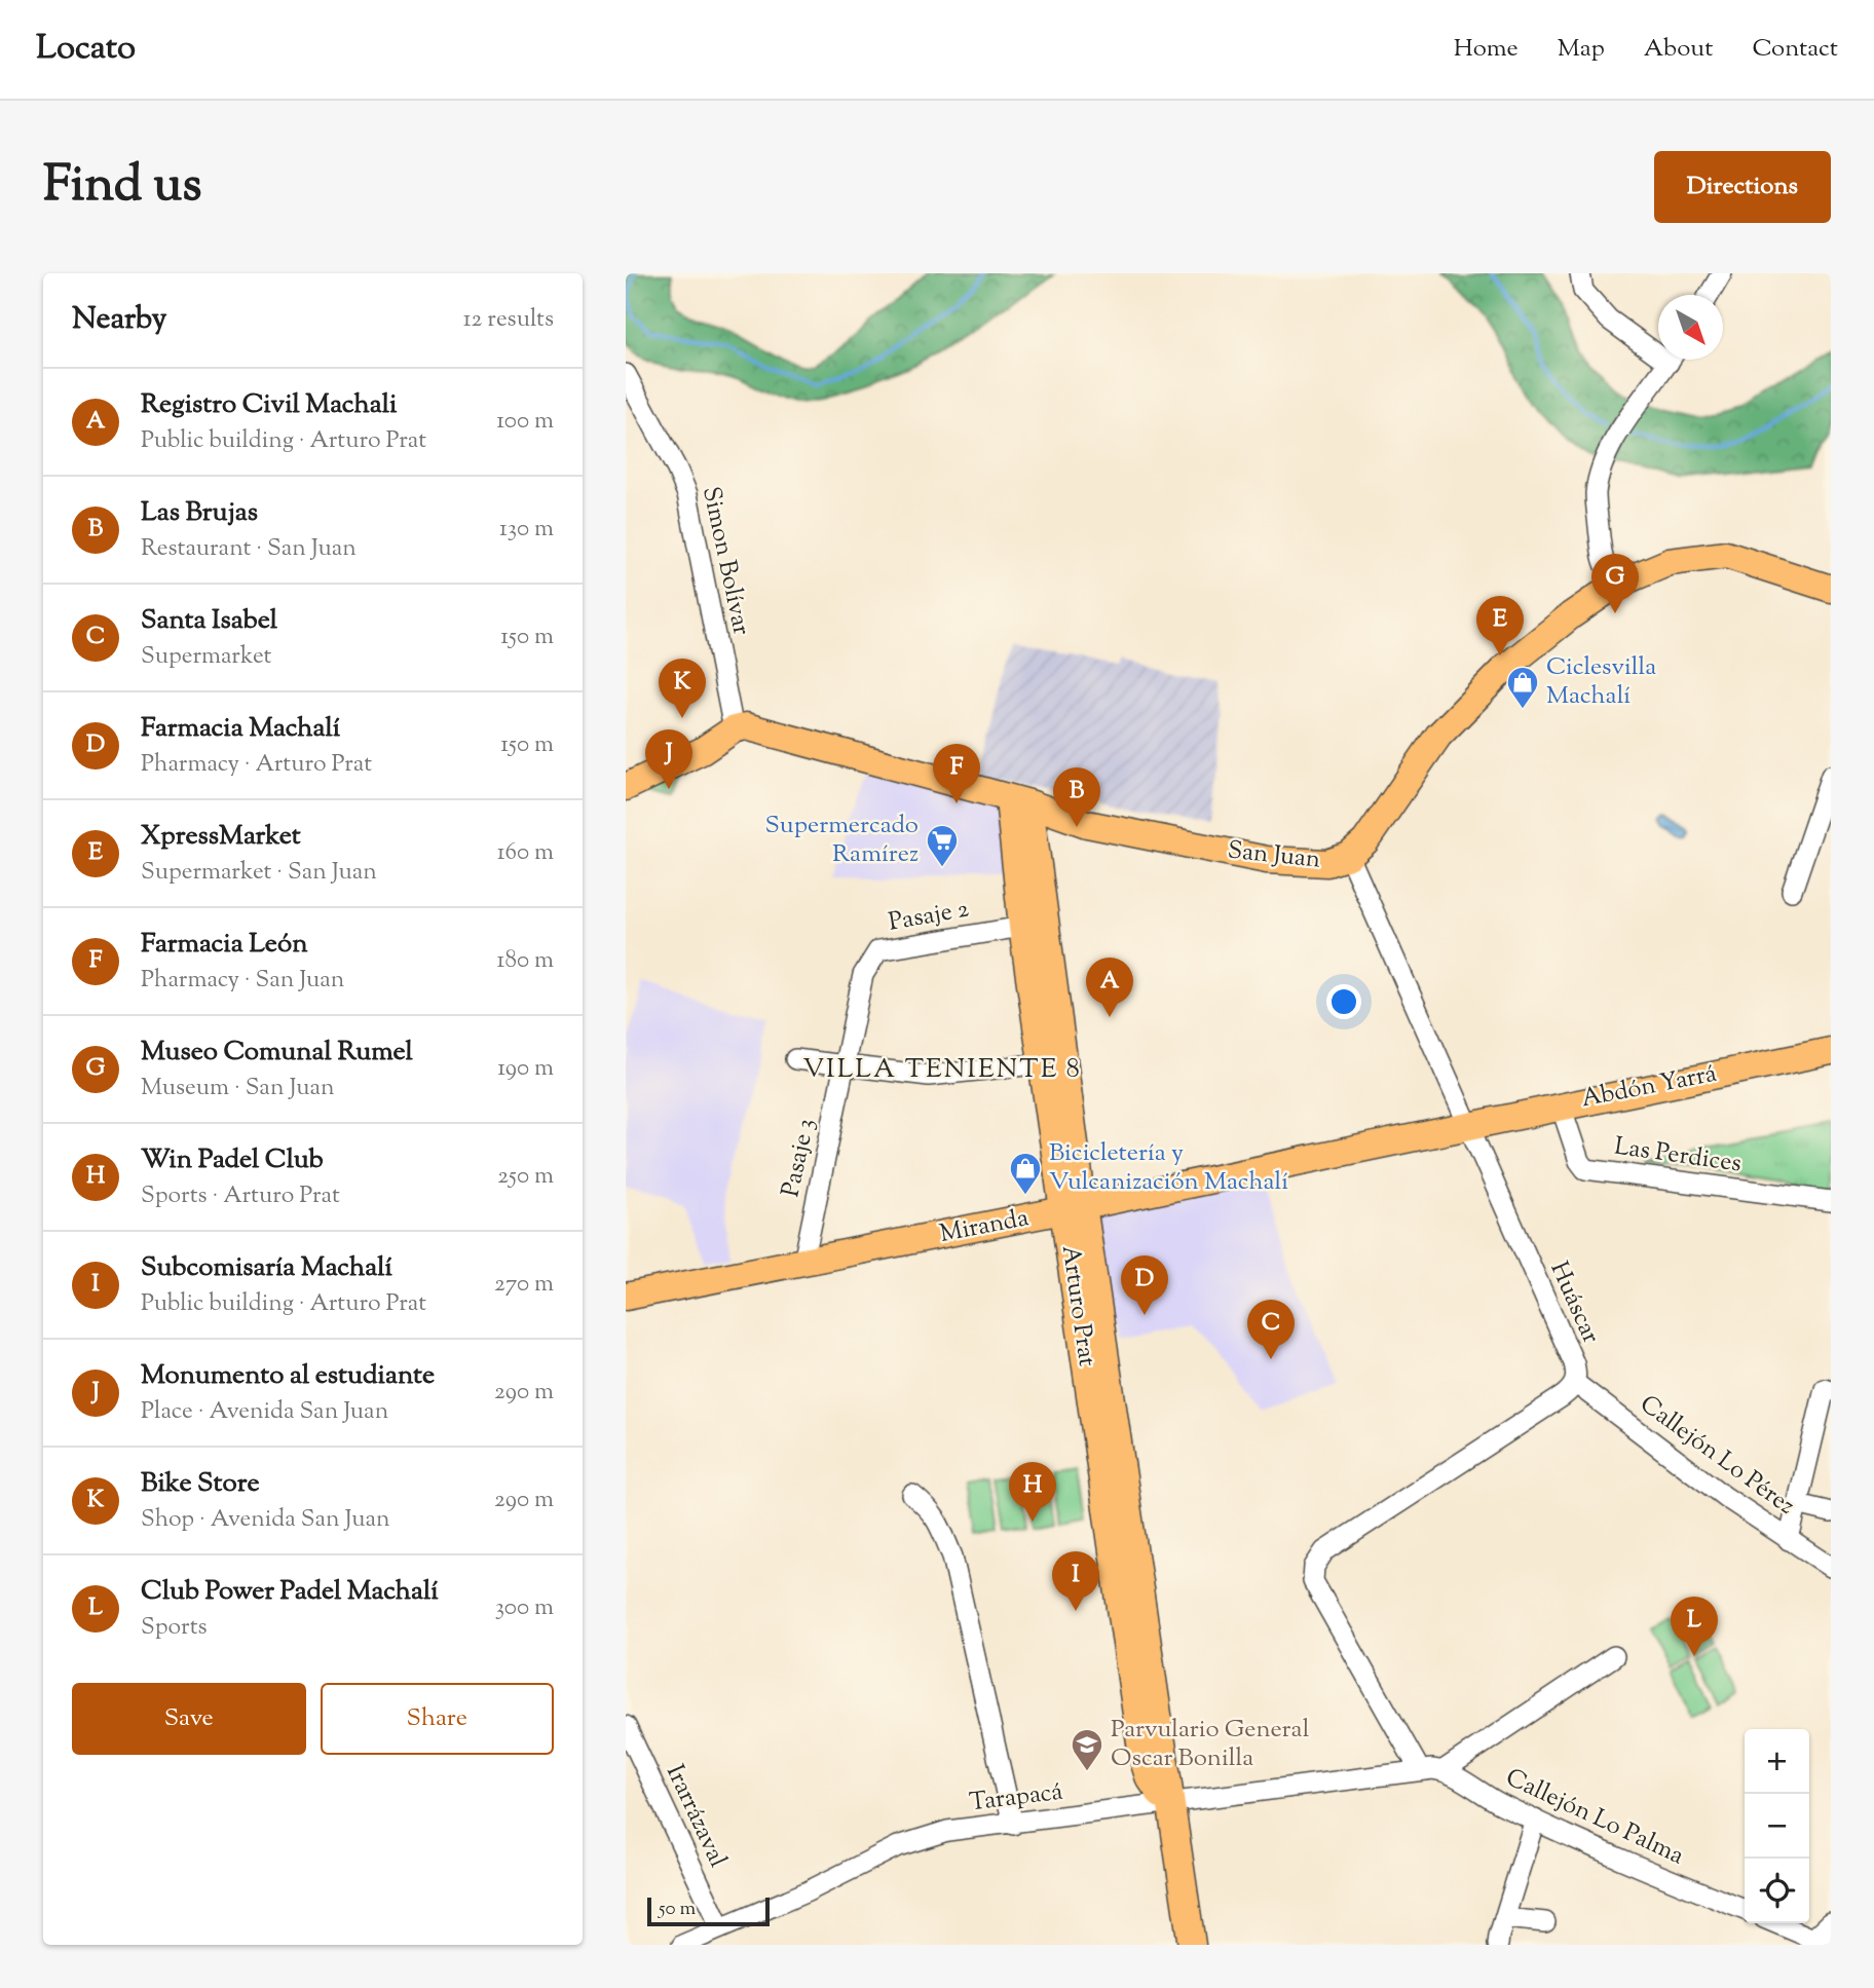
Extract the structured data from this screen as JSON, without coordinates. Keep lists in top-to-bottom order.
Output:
{
  "streets": {
    "main road": [
      "San Juan",
      "Abdón Yarrá",
      "Miranda",
      "Arturo Prat"
    ],
    "street": [
      "Simon Bolívar",
      "Pasaje 2",
      "Las Perdices",
      "Pasaje 3",
      "Huáscar",
      "Callejón Lo Pérez",
      "Tarapacá",
      "Irarrázaval",
      "Callejón Lo Palma"
    ]
  },
  "crossings": [
    ["Simon Bolívar", "San Juan"],
    ["San Juan", "Huáscar"],
    ["San Juan", "Arturo Prat"],
    ["Pasaje 2", "Pasaje 3"],
    ["Pasaje 2", "Arturo Prat"],
    ["Abdón Yarrá", "Las Perdices"],
    ["Abdón Yarrá", "Miranda"],
    ["Abdón Yarrá", "Huáscar"],
    ["Pasaje 3", "Miranda"],
    ["Miranda", "Huáscar"],
    ["Miranda", "Arturo Prat"],
    ["Huáscar", "Callejón Lo Pérez"],
    ["Huáscar", "Tarapacá"],
    ["Arturo Prat", "Tarapacá"],
    ["Tarapacá", "Irarrázaval"]
  ],
  "districts": ["VILLA TENIENTE 8"],
  "places": {
    "shop": ["Ciclesvilla Machalí", "Bicicletería y Vulcanización Machalí"],
    "supermarket": ["Supermercado Ramírez"],
    "school or university": ["Parvulario General Oscar Bonilla"]
  },
  "scale_bar": "50 m",
  "north": "bottom right",
  "page": {
    "header": "Locato",
    "nav": [
      "Home",
      "Map",
      "About",
      "Contact"
    ],
    "title": "Find us",
    "buttons": [
      "Directions",
      ["Save", "Share"]
    ],
    "heading": ["Nearby", "12 results"],
    "list": [
      {
        "mark": "A",
        "name": "Registro Civil Machali",
        "note": "Public building · Arturo Prat",
        "value": "100 m"
      },
      {
        "mark": "B",
        "name": "Las Brujas",
        "note": "Restaurant · San Juan",
        "value": "130 m"
      },
      {
        "mark": "C",
        "name": "Santa Isabel",
        "note": "Supermarket",
        "value": "150 m"
      },
      {
        "mark": "D",
        "name": "Farmacia Machalí",
        "note": "Pharmacy · Arturo Prat",
        "value": "150 m"
      },
      {
        "mark": "E",
        "name": "XpressMarket",
        "note": "Supermarket · San Juan",
        "value": "160 m"
      },
      {
        "mark": "F",
        "name": "Farmacia León",
        "note": "Pharmacy · San Juan",
        "value": "180 m"
      },
      {
        "mark": "G",
        "name": "Museo Comunal Rumel",
        "note": "Museum · San Juan",
        "value": "190 m"
      },
      {
        "mark": "H",
        "name": "Win Padel Club",
        "note": "Sports · Arturo Prat",
        "value": "250 m"
      },
      {
        "mark": "I",
        "name": "Subcomisaría Machalí",
        "note": "Public building · Arturo Prat",
        "value": "270 m"
      },
      {
        "mark": "J",
        "name": "Monumento al estudiante",
        "note": "Place · Avenida San Juan",
        "value": "290 m"
      },
      {
        "mark": "K",
        "name": "Bike Store",
        "note": "Shop · Avenida San Juan",
        "value": "290 m"
      },
      {
        "mark": "L",
        "name": "Club Power Padel Machalí",
        "note": "Sports",
        "value": "300 m"
      }
    ],
    "pins": [
      "G",
      "E",
      "K",
      "J",
      "F",
      "B",
      "A",
      "D",
      "C",
      "H",
      "I",
      "L"
    ],
    "map_buttons": ["+", "−"],
    "scale": "50 m"
  }
}
